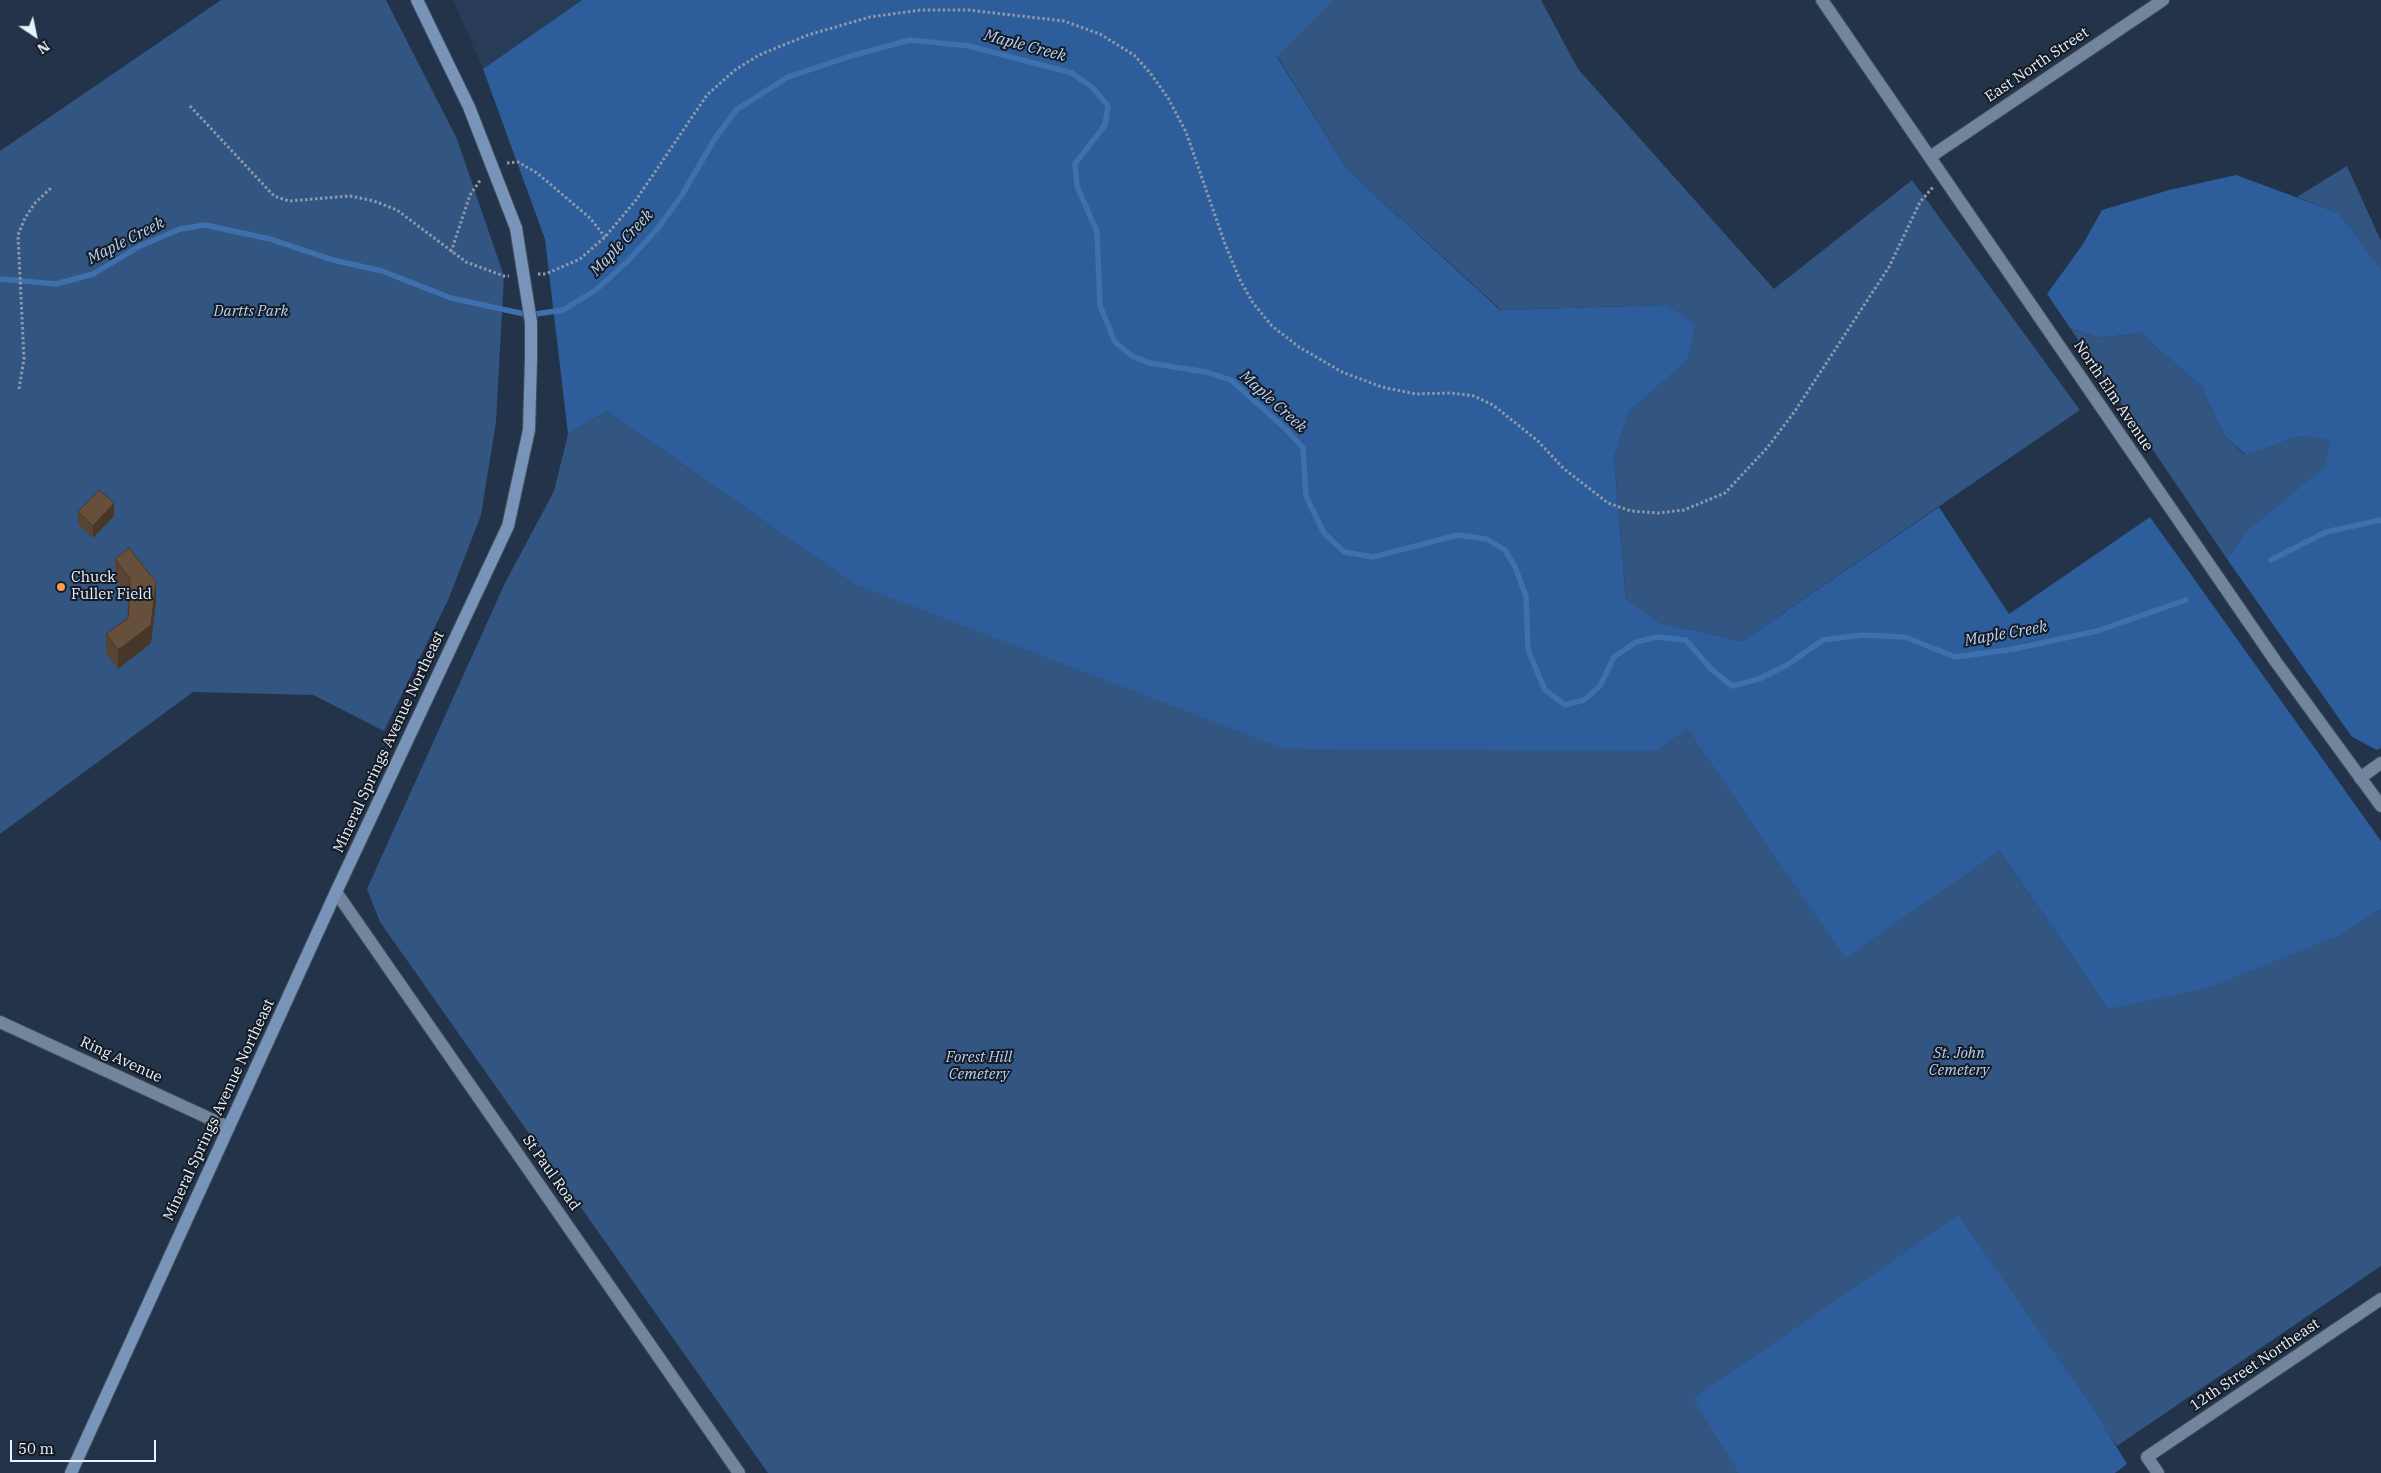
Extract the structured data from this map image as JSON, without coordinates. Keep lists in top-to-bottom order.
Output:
{
  "streets": {
    "main road": ["Mineral Springs Avenue Northeast"],
    "street": [
      "East North Street",
      "North Elm Avenue",
      "Ring Avenue",
      "St Paul Road",
      "12th Street Northeast"
    ]
  },
  "crossings": [
    ["East North Street", "North Elm Avenue"],
    ["Mineral Springs Avenue Northeast", "Ring Avenue"],
    ["Mineral Springs Avenue Northeast", "St Paul Road"]
  ],
  "water": ["Maple Creek"],
  "parks": ["Dartts Park", "St. John Cemetery", "Forest Hill Cemetery"],
  "places": ["Chuck Fuller Field"],
  "scale_bar": "50 m",
  "north": "bottom right"
}
